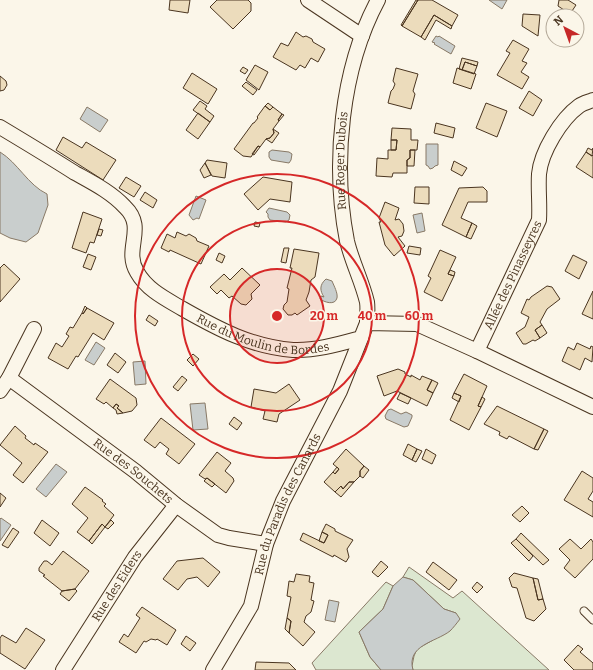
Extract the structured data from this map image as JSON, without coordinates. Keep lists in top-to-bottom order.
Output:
{
  "streets": {
    "street": [
      "Rue Roger Dubois",
      "Allée des Pinasseyres",
      "Rue du Moulin de Bordes",
      "Rue des Souchets",
      "Rue du Paradis des Canards",
      "Rue des Eiders"
    ]
  },
  "crossings": [
    ["Rue du Moulin de Bordes", "Rue du Paradis des Canards"],
    ["Rue des Souchets", "Rue du Paradis des Canards"],
    ["Rue des Souchets", "Rue des Eiders"]
  ],
  "north": "top left",
  "rings": ["20 m", "40 m", "60 m"]
}
